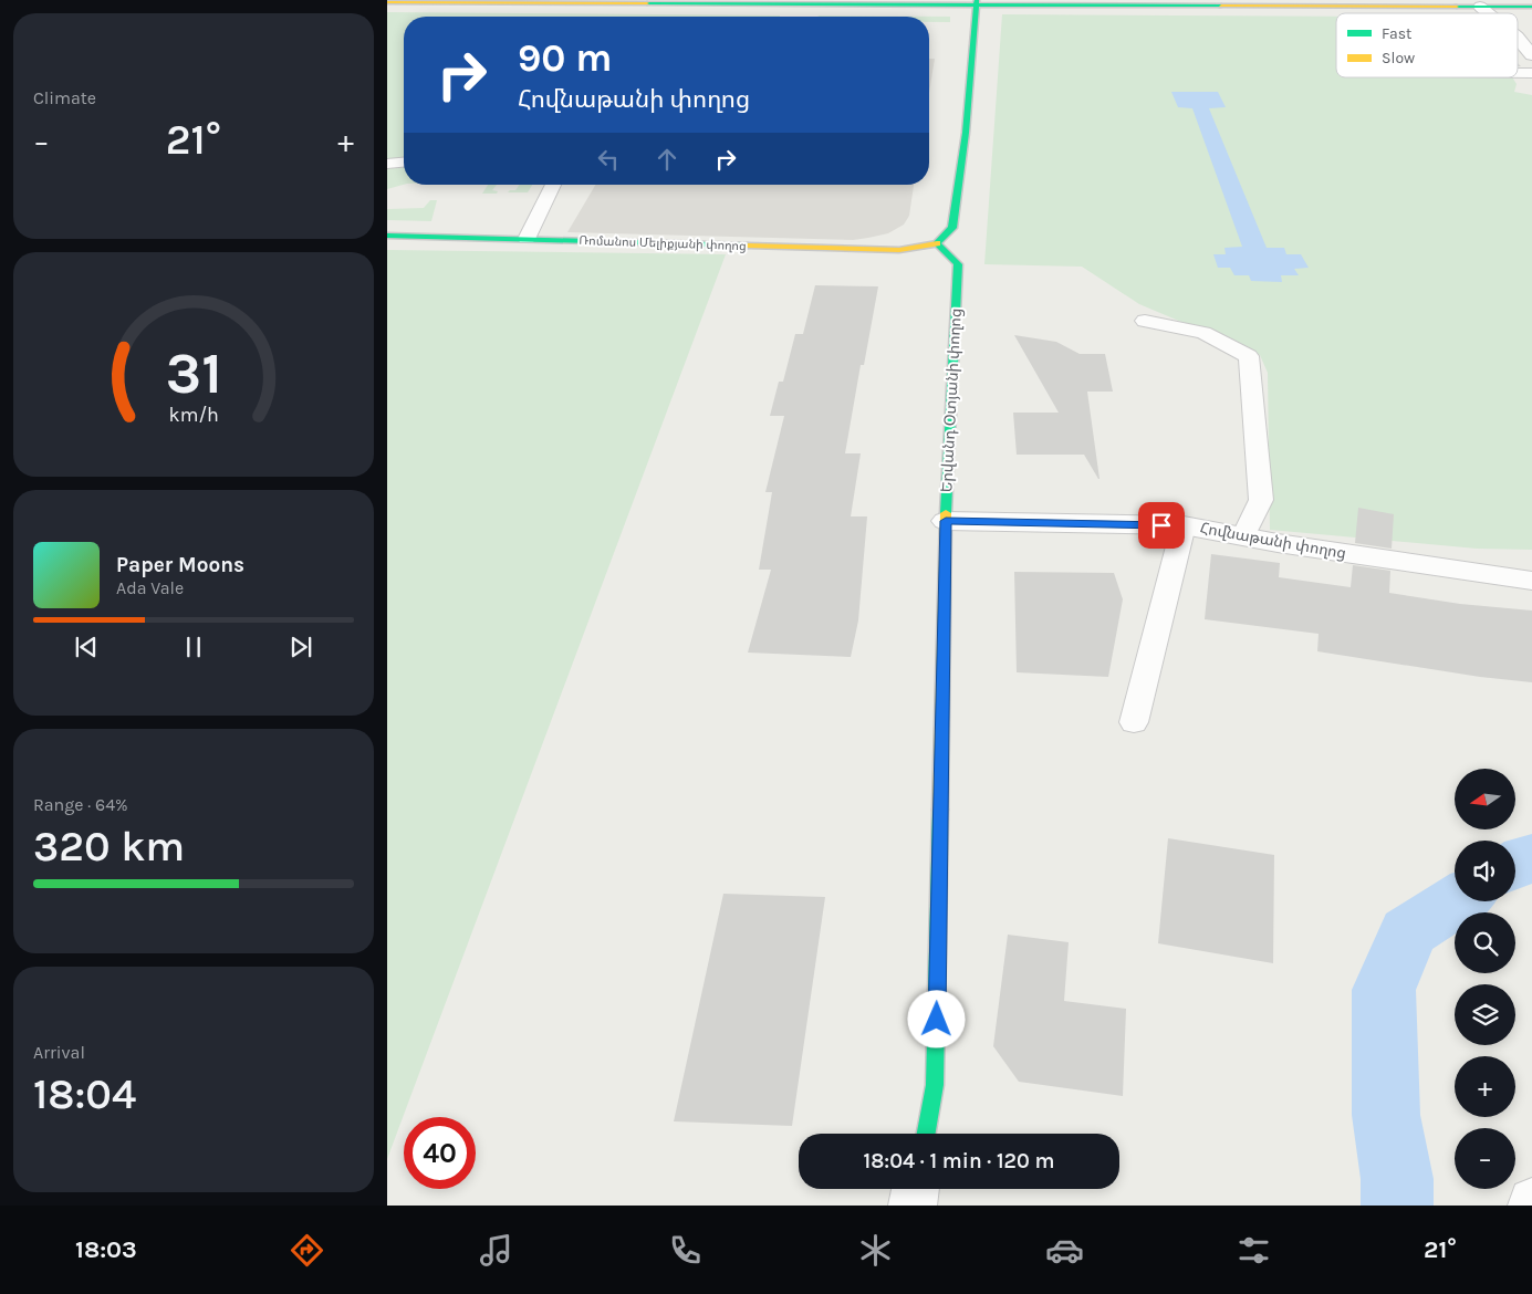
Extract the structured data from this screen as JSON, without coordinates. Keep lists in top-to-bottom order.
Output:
{
  "streets": {
    "street": ["Ռոմանոս Մելիքյանի փողոց", "Երվանդ Օտյանի փողոց", "Հովնաթանի փողոց"]
  },
  "crossings": [
    ["Ռոմանոս Մելիքյանի փողոց", "Երվանդ Օտյանի փողոց"],
    ["Երվանդ Օտյանի փողոց", "Հովնաթանի փողոց"]
  ],
  "legend": ["Fast", "Slow"],
  "north": "left",
  "page": {
    "tile": [
      "Climate",
      ["Range · 64%", "320 km"],
      ["Arrival", "18:04"]
    ],
    "turn": ["90 m", "Հովնաթանի փողոց"],
    "heat": ["−", "21°", "+"],
    "song": ["Paper Moons", "Ada Vale"],
    "map_buttons": ["+", "−"],
    "limit": "40",
    "trip": "18:04 · 1 min · 120 m",
    "tabs": ["18:03", "21°"],
    "gauge": ["31", "km/h"]
  }
}
